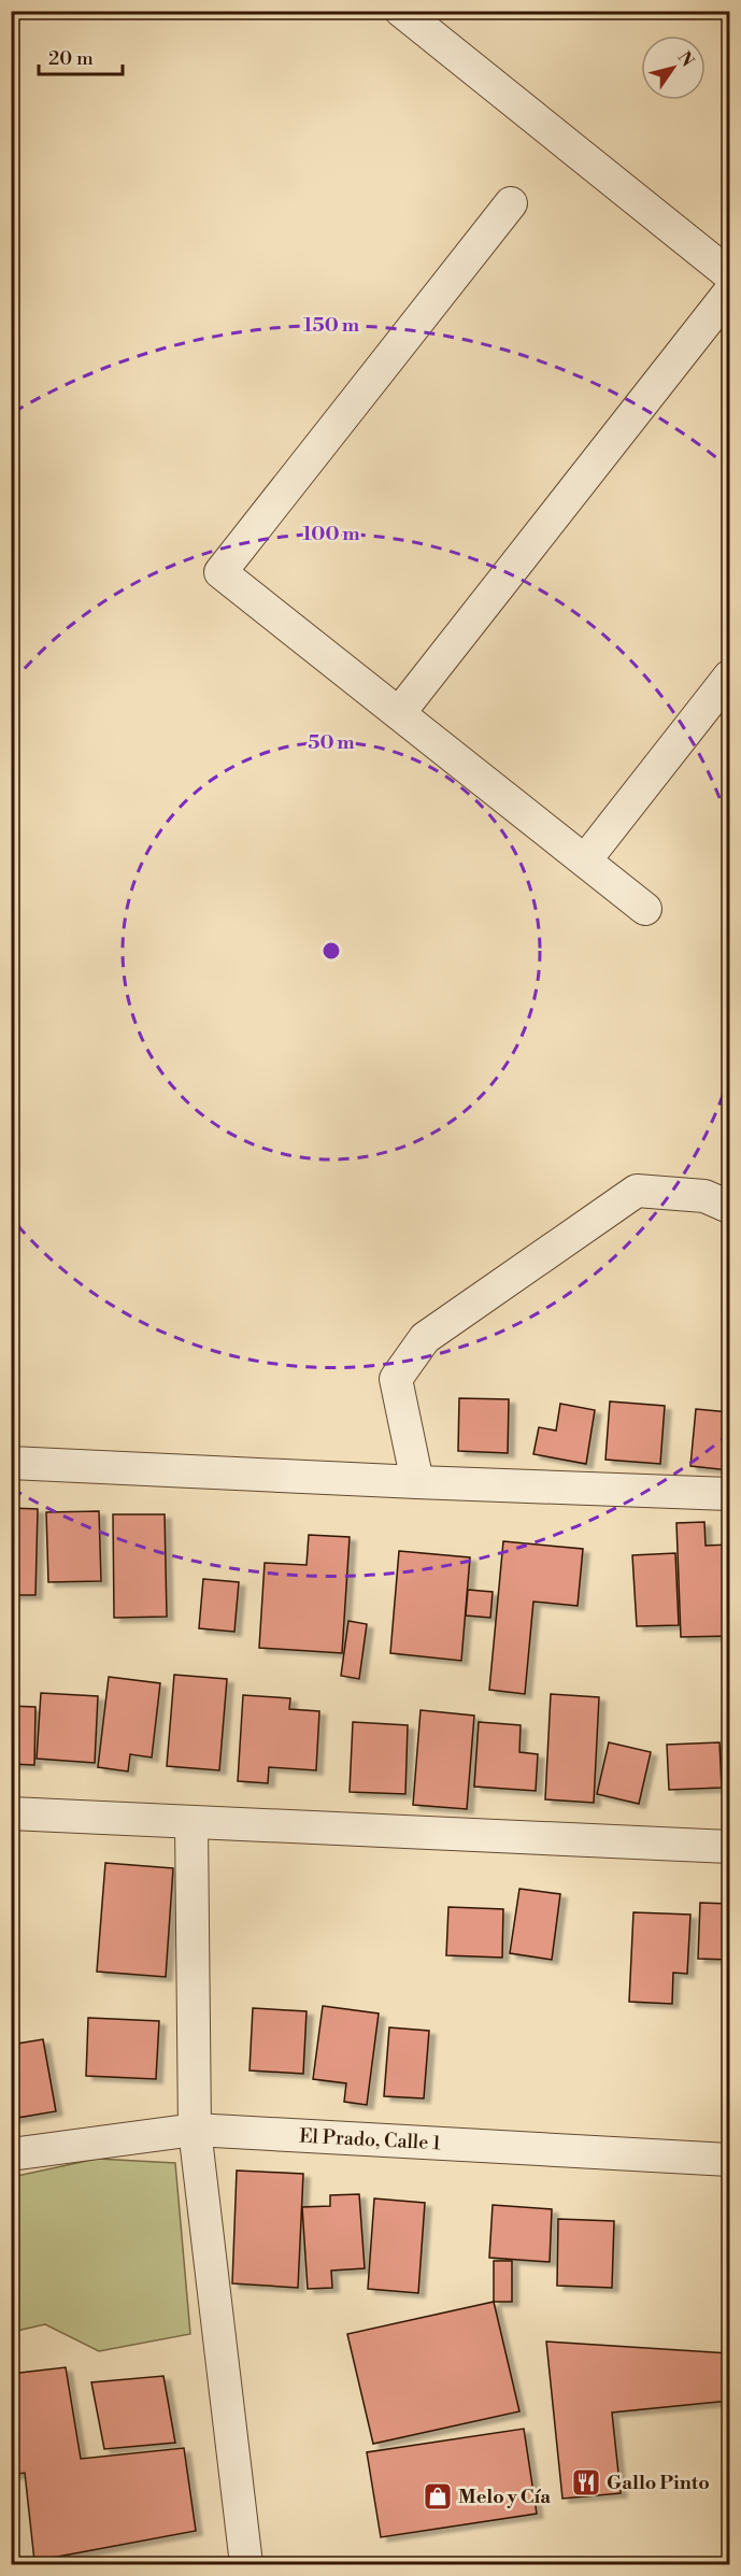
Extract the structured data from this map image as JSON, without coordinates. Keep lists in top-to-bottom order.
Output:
{
  "streets": {
    "street": ["El Prado, Calle 1"]
  },
  "places": {
    "restaurant": ["Gallo Pinto"],
    "shop": ["Melo y Cía"]
  },
  "scale_bar": "20 m",
  "north": "top right",
  "rings": ["150 m", "100 m", "50 m"]
}
